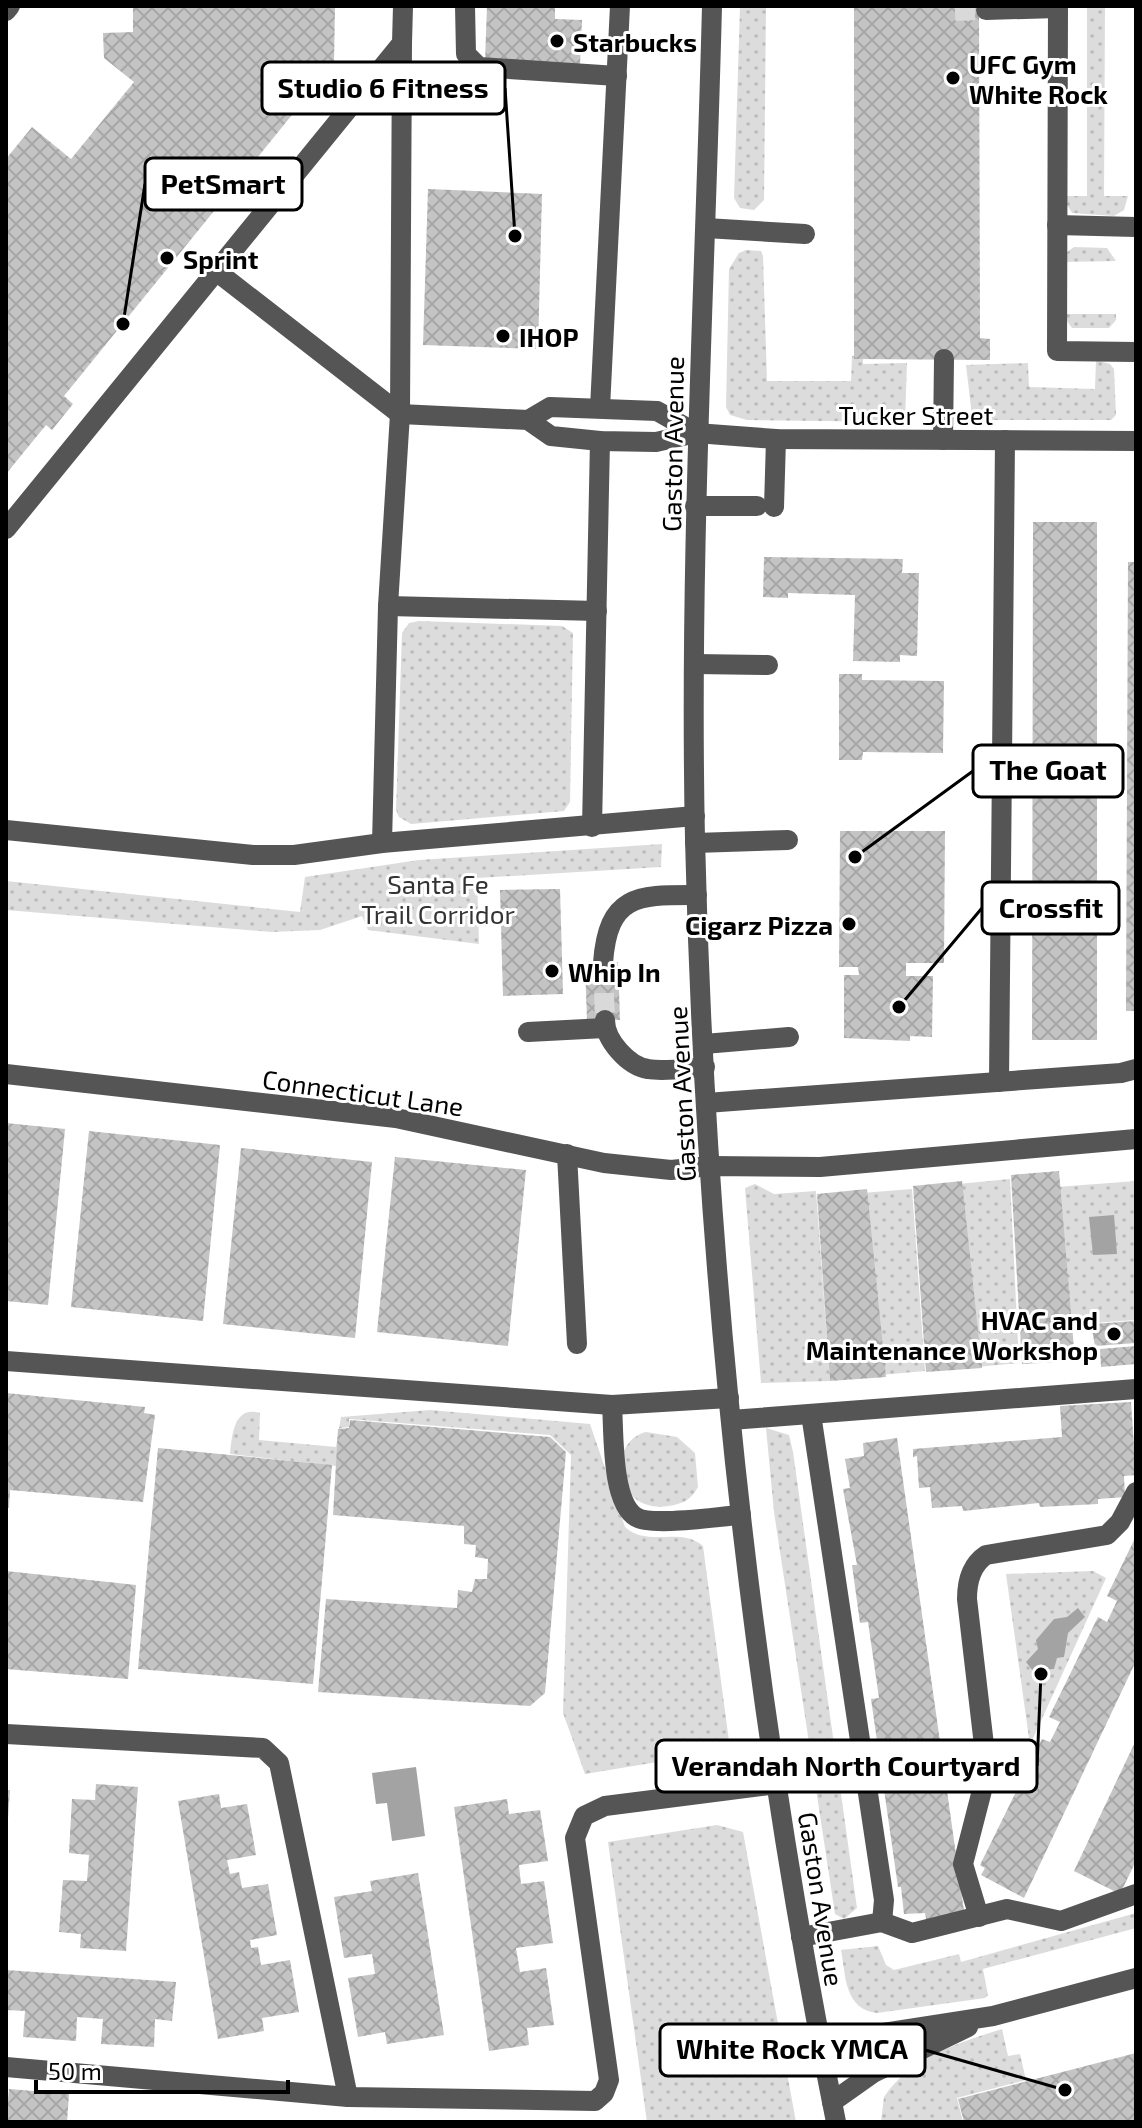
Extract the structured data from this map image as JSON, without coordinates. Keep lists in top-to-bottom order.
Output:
{
  "streets": {
    "street": ["Tucker Street", "Gaston Avenue", "Connecticut Lane"]
  },
  "crossings": [
    ["Tucker Street", "Gaston Avenue"],
    ["Gaston Avenue", "Connecticut Lane"]
  ],
  "parks": ["Santa Fe Trail Corridor"],
  "places": [
    "Starbucks",
    "UFC Gym White Rock",
    "Studio 6 Fitness",
    "Sprint",
    "PetSmart",
    "IHOP",
    "The Goat",
    "Cigarz Pizza",
    "Whip In",
    "Crossfit",
    "HVAC and Maintenance Workshop",
    "Verandah North Courtyard",
    "White Rock YMCA"
  ],
  "scale_bar": "50 m"
}
